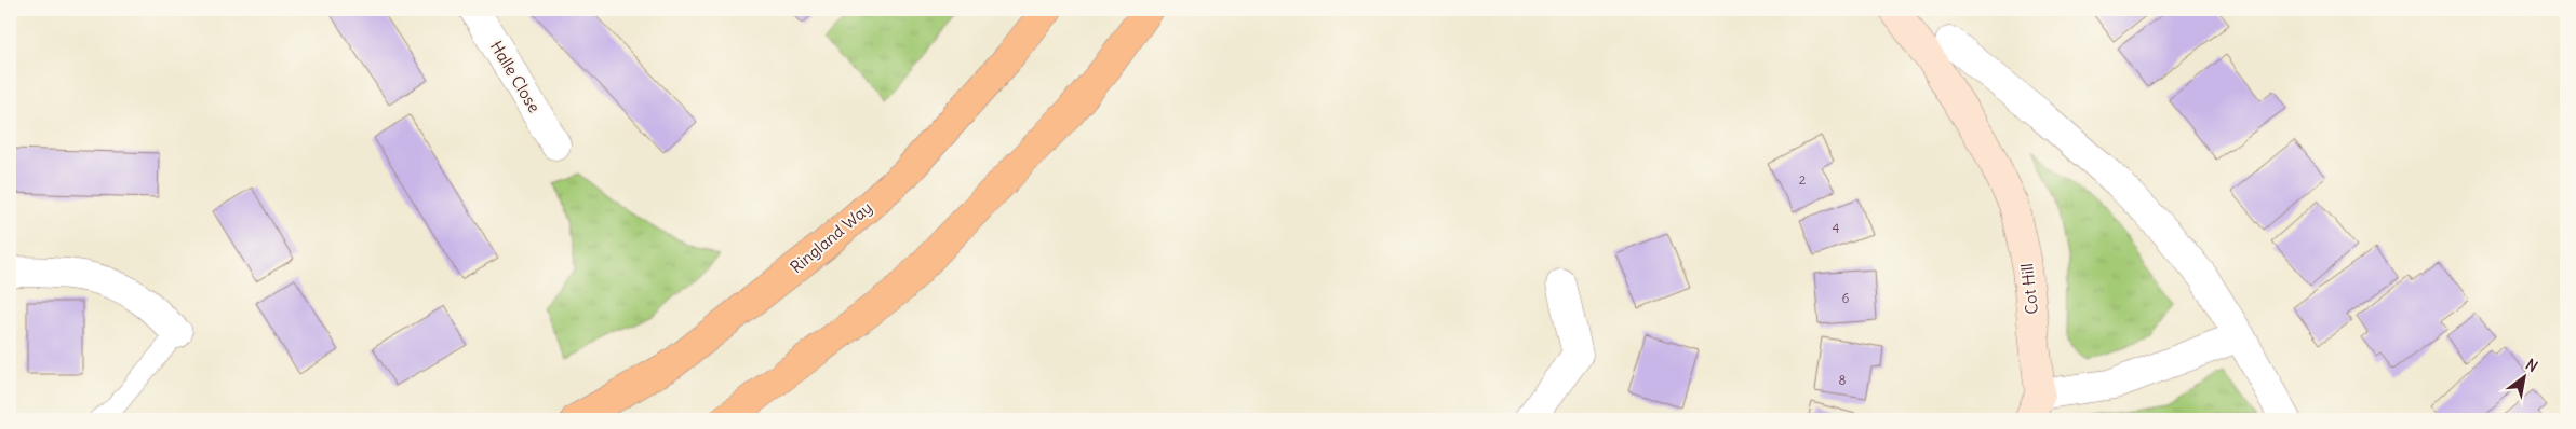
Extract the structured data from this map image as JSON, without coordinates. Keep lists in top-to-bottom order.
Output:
{
  "streets": {
    "main road": ["Ringland Way"],
    "street": ["Halle Close", "Cot Hill"]
  },
  "house_numbers": [
    "2",
    "4",
    "6",
    "8"
  ],
  "north": "top right"
}
